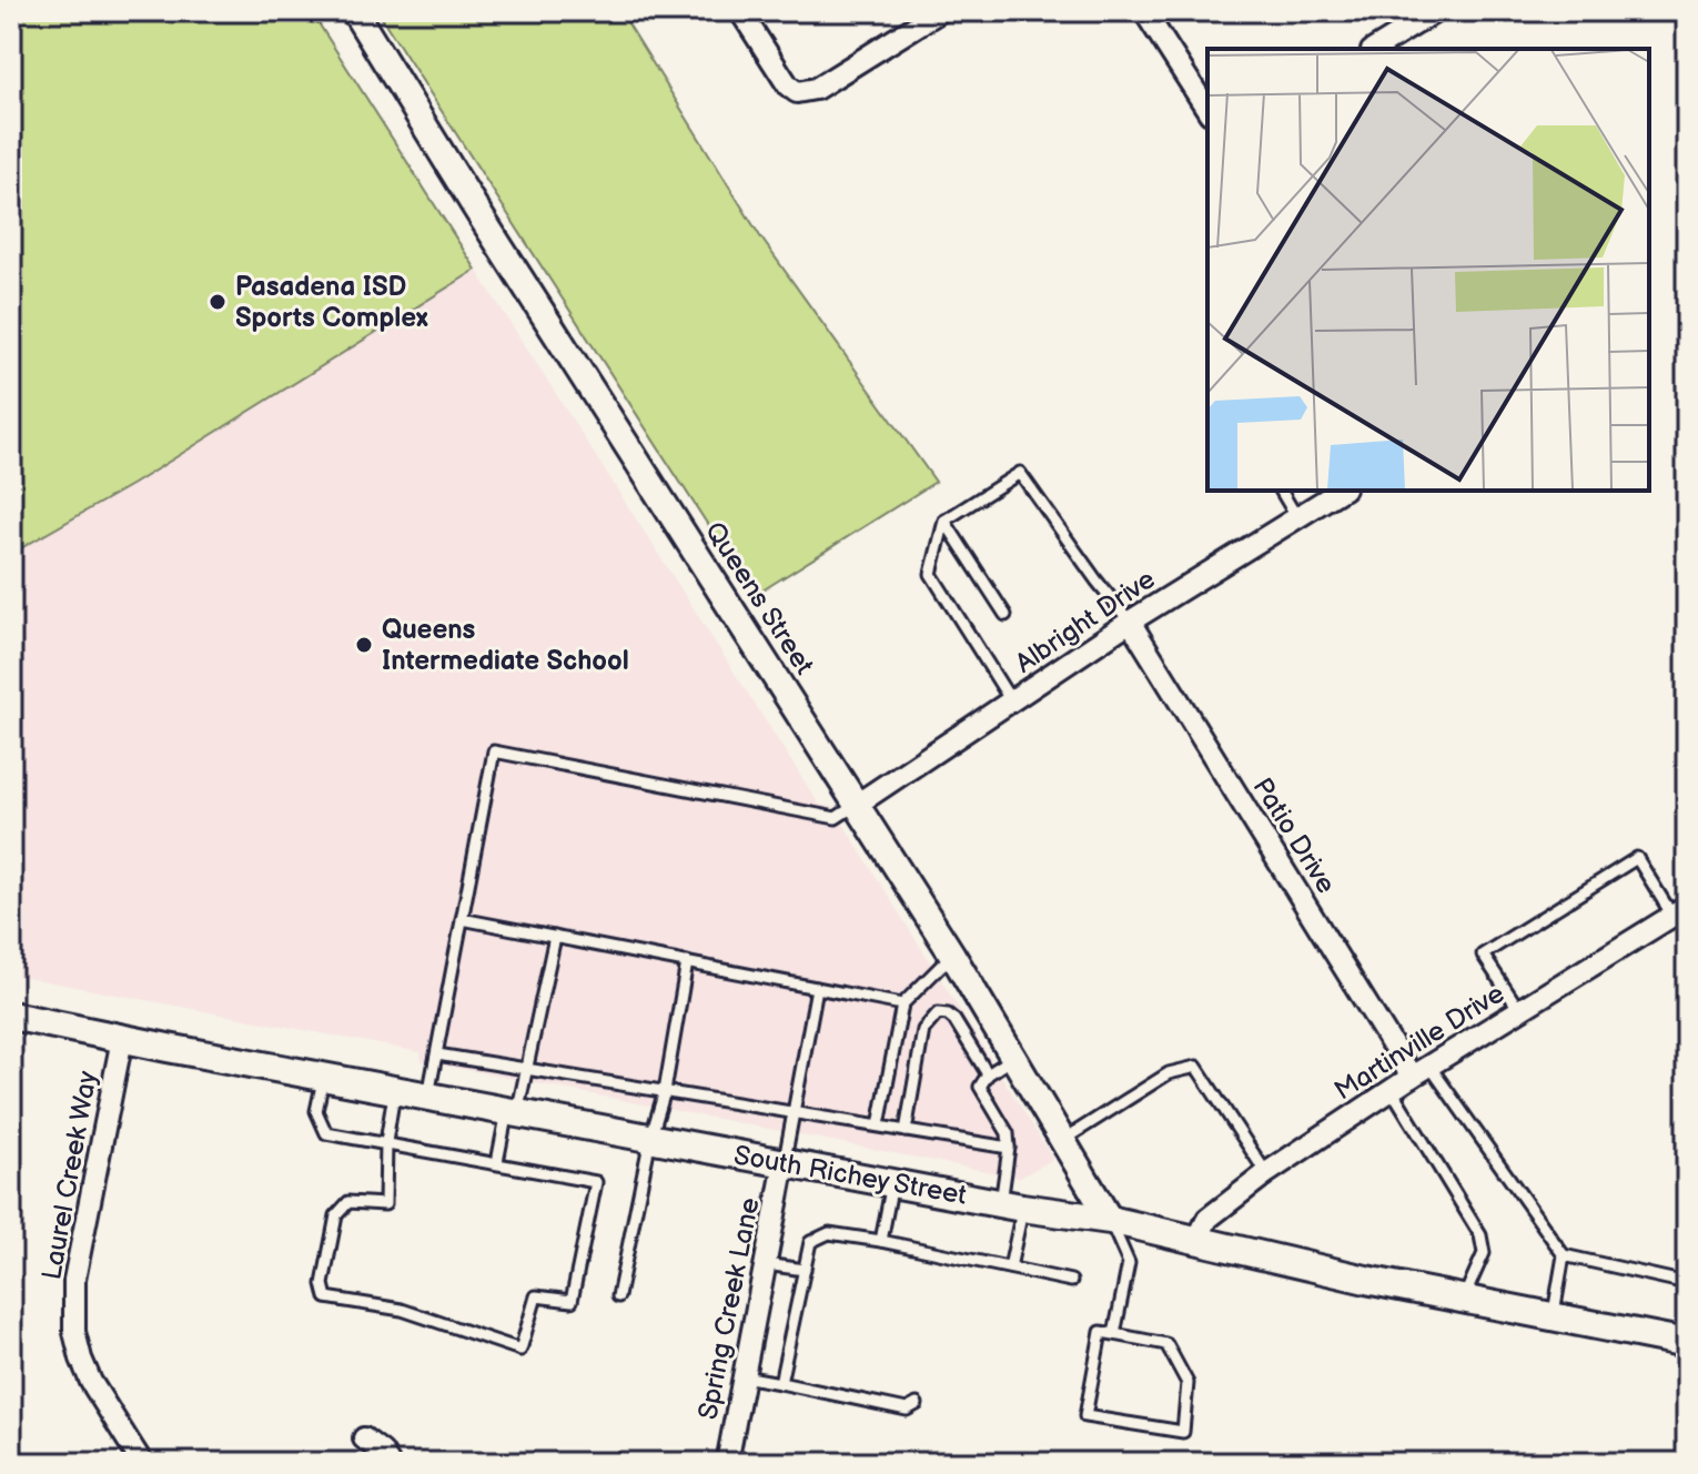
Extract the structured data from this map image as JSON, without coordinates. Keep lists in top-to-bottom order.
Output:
{
  "streets": {
    "main road": ["South Richey Street"],
    "street": [
      "Queens Street",
      "Albright Drive",
      "Patio Drive",
      "Martinville Drive",
      "Laurel Creek Way",
      "Spring Creek Lane"
    ]
  },
  "crossings": [
    ["Queens Street", "Albright Drive"],
    ["Queens Street", "South Richey Street"],
    ["Albright Drive", "Patio Drive"],
    ["Patio Drive", "Martinville Drive"],
    ["Martinville Drive", "South Richey Street"],
    ["Laurel Creek Way", "South Richey Street"],
    ["South Richey Street", "Spring Creek Lane"]
  ],
  "places": ["Pasadena ISD Sports Complex", "Queens Intermediate School"]
}
